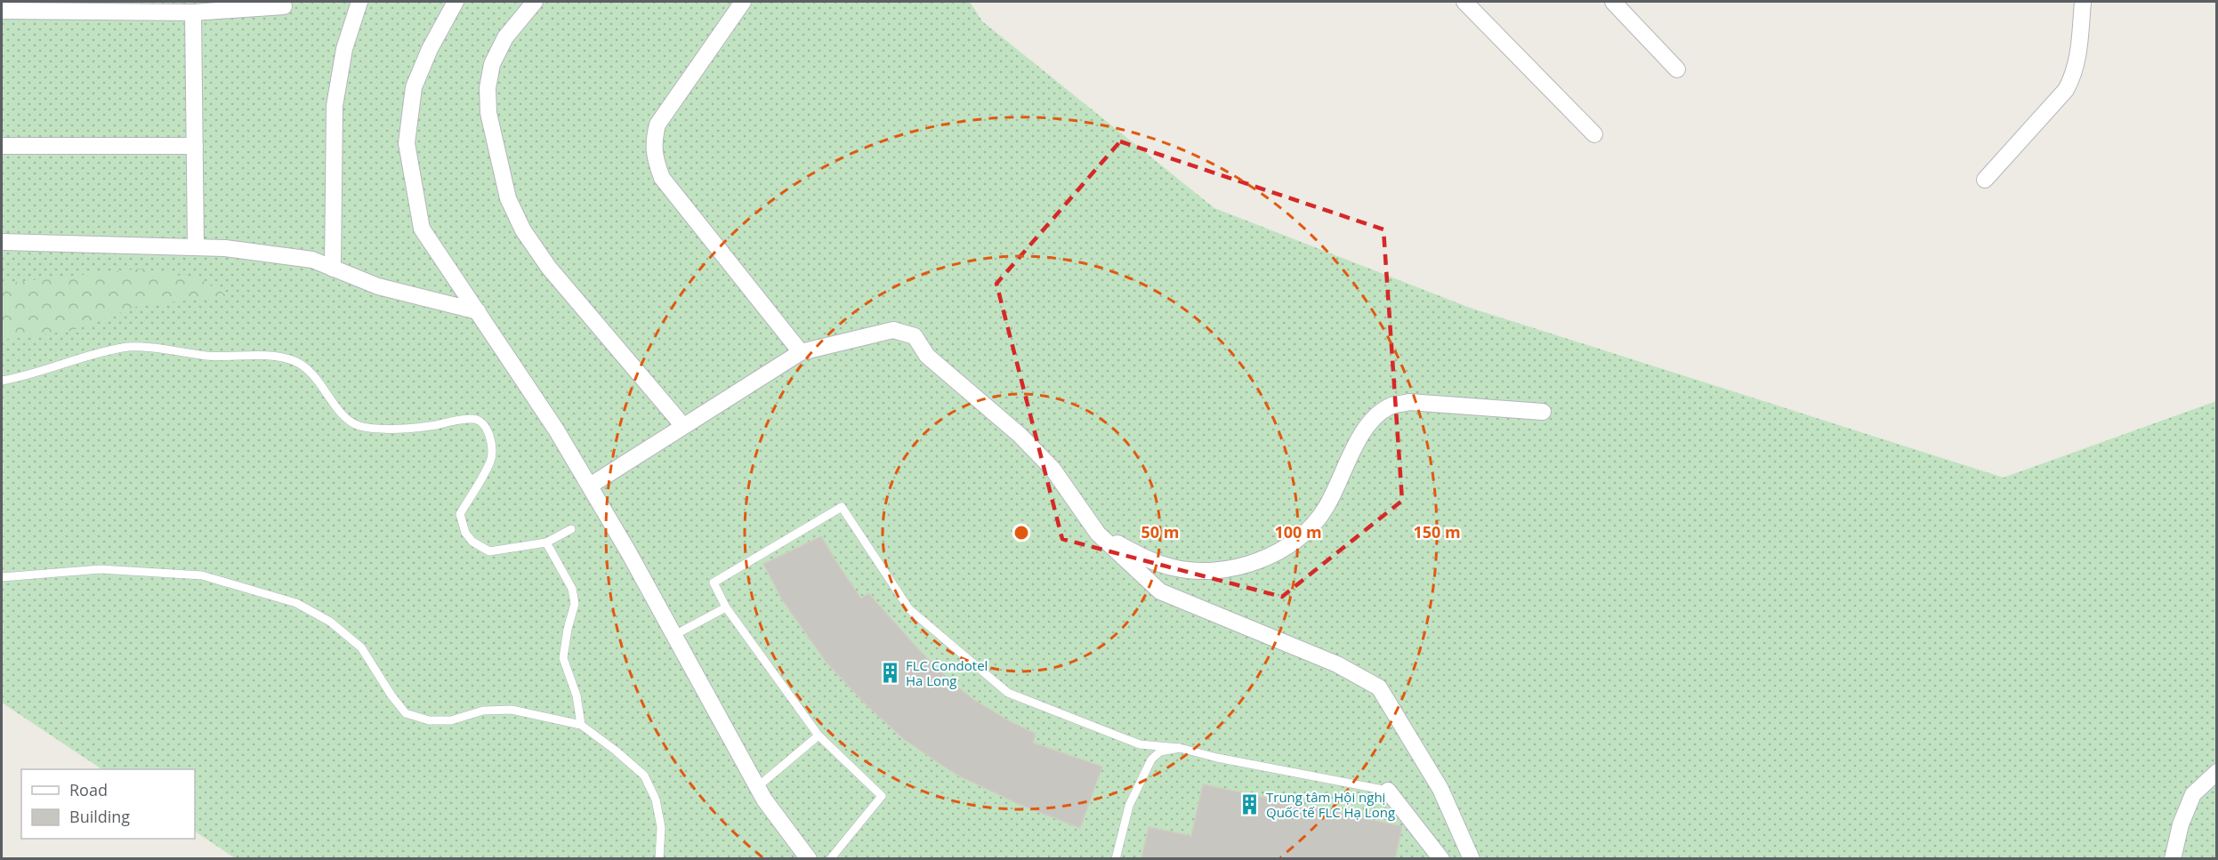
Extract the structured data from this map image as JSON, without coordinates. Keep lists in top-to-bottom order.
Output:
{
  "places": {
    "building": ["FLC Condotel Ha Long", "Trung tâm Hội nghị Quốc tế FLC Hạ Long"]
  },
  "legend": ["Road", "Building"],
  "rings": ["50 m", "100 m", "150 m"]
}
